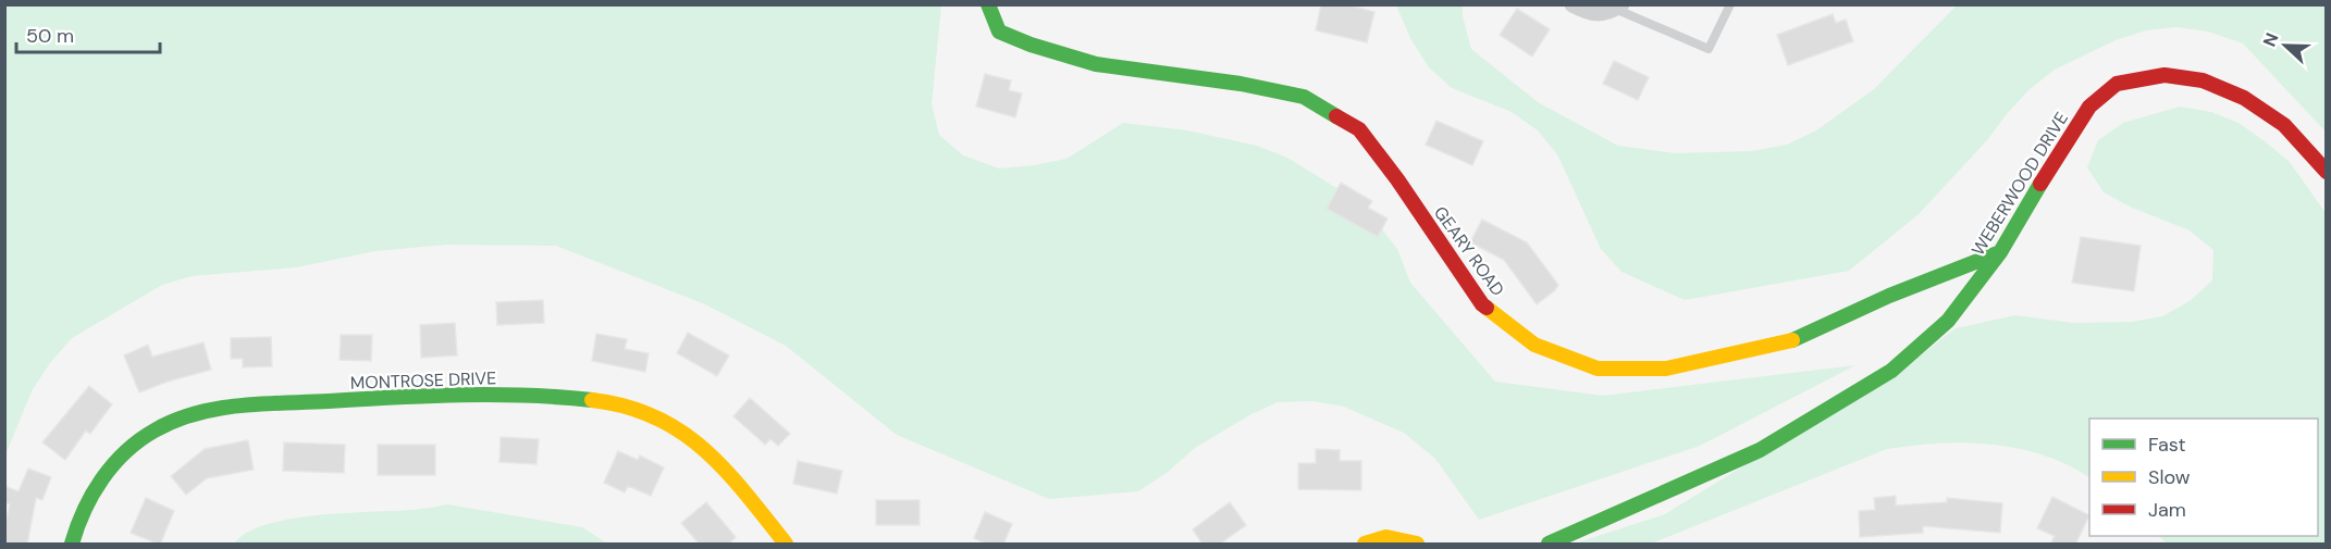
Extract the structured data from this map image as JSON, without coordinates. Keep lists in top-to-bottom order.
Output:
{
  "streets": {
    "street": ["WEBERWOOD DRIVE", "GEARY ROAD", "MONTROSE DRIVE"]
  },
  "crossings": [
    ["WEBERWOOD DRIVE", "GEARY ROAD"]
  ],
  "legend": ["Fast", "Slow", "Jam"],
  "scale_bar": "50 m",
  "north": "left"
}
